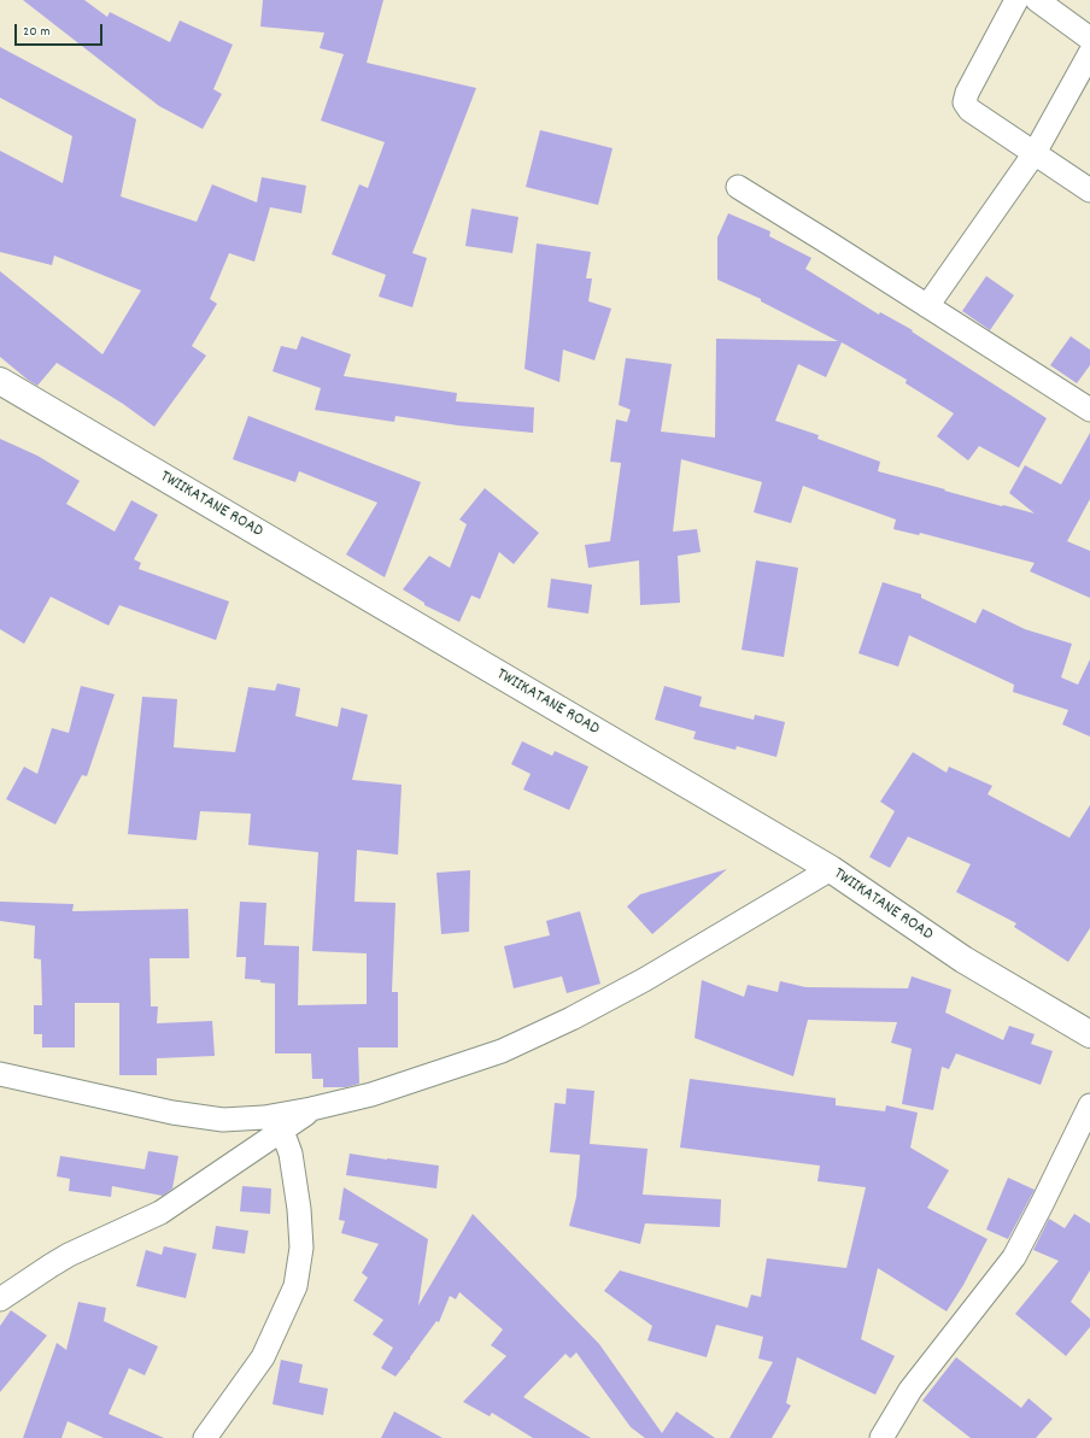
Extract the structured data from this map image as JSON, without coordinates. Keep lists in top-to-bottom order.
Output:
{
  "streets": {
    "street": ["TWIIKATANE ROAD"]
  },
  "scale_bar": "20 m"
}
